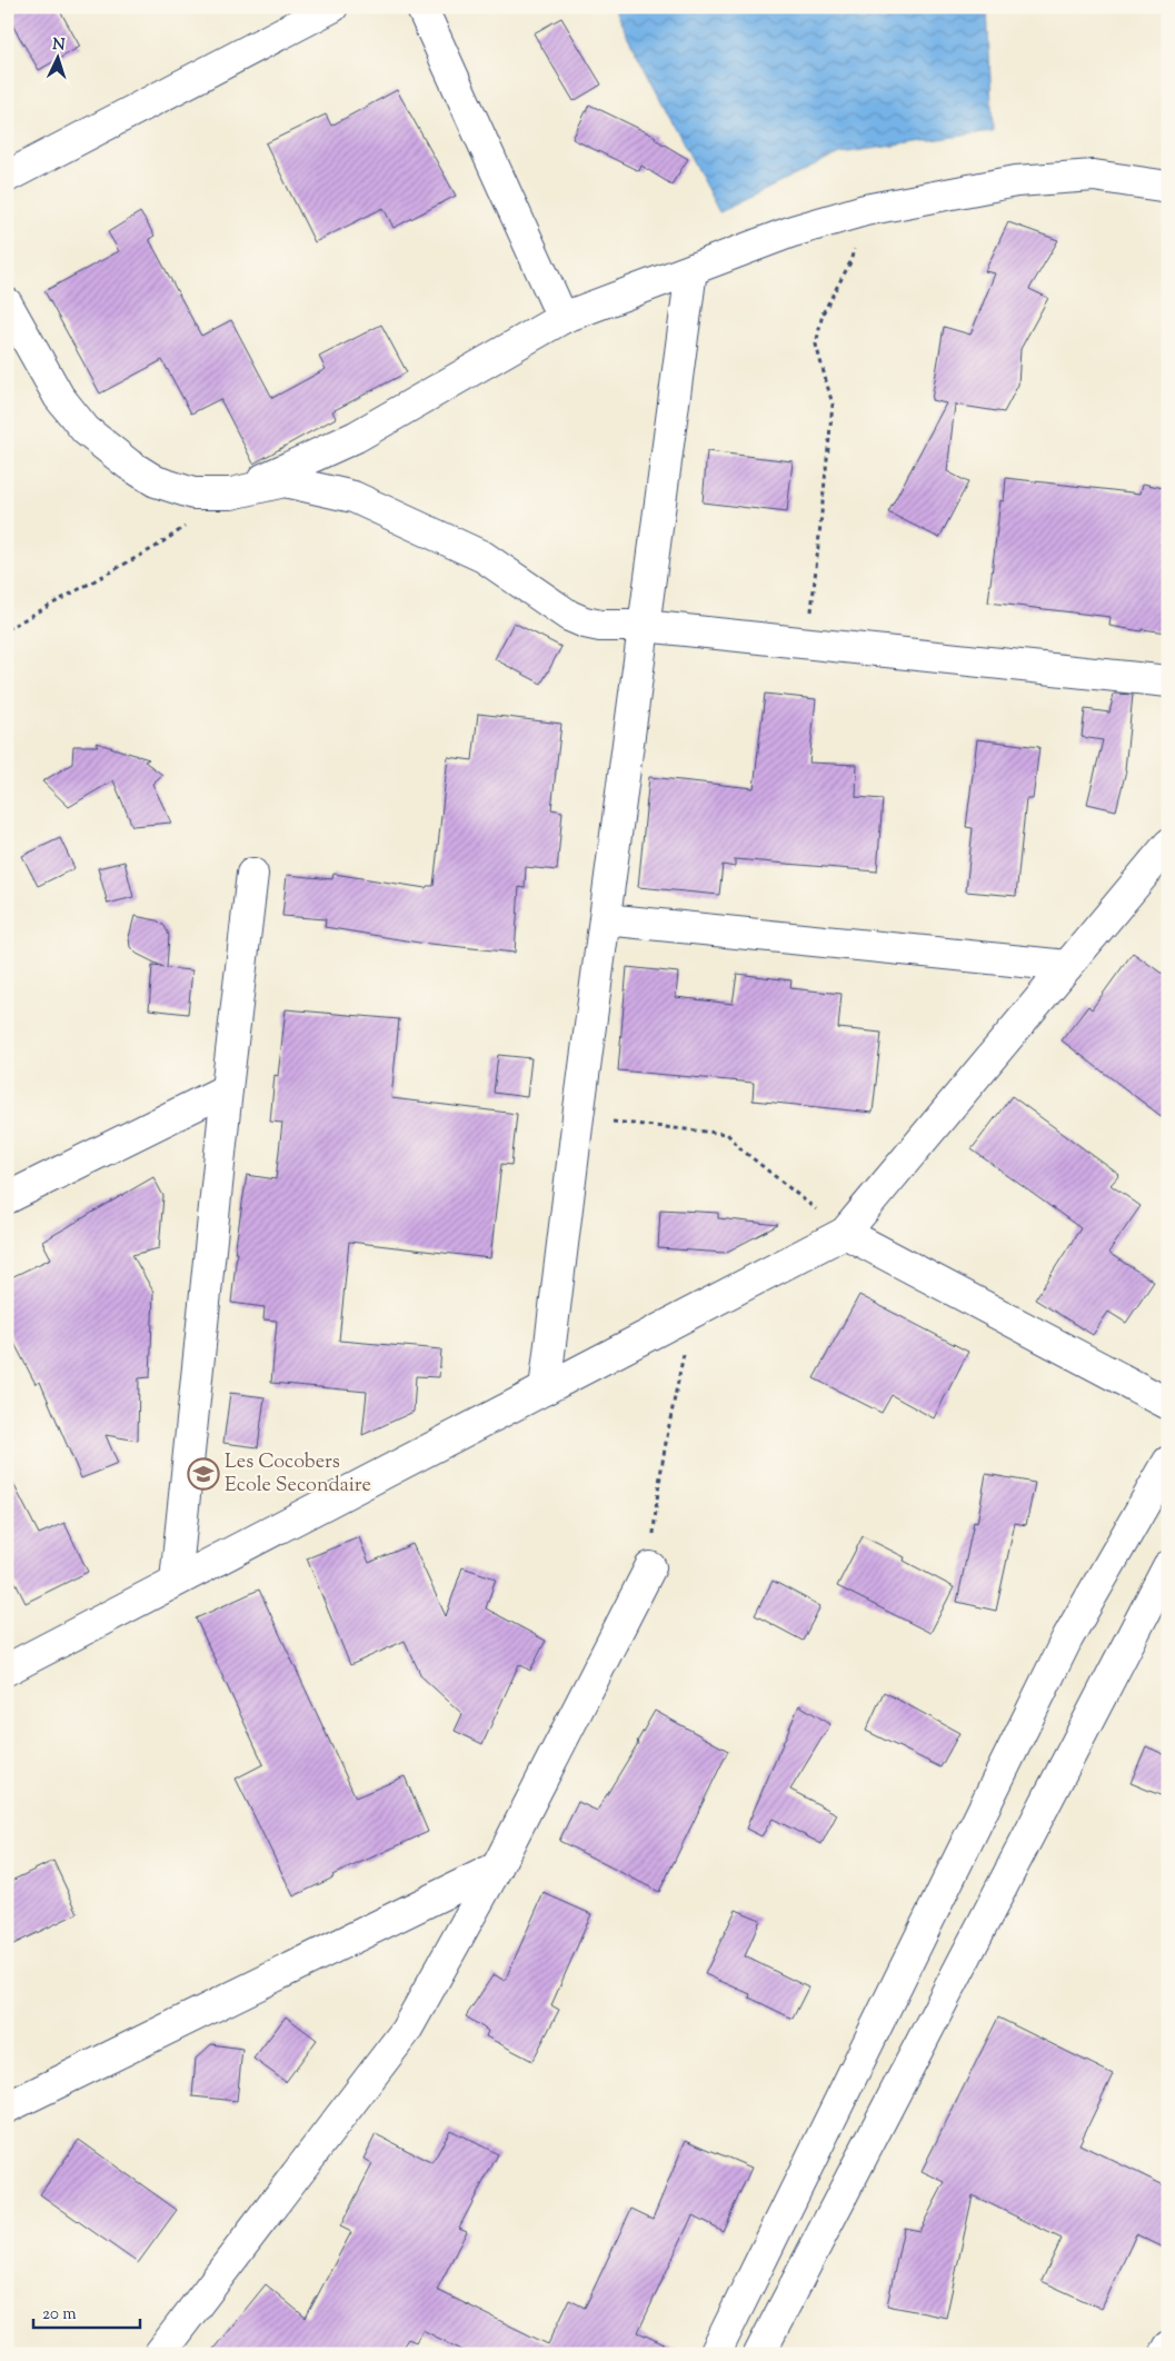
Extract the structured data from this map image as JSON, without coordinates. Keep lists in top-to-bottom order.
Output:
{
  "places": {
    "school or university": ["Les Cocobers Ecole Secondaire"]
  },
  "scale_bar": "20 m",
  "north": "top"
}
